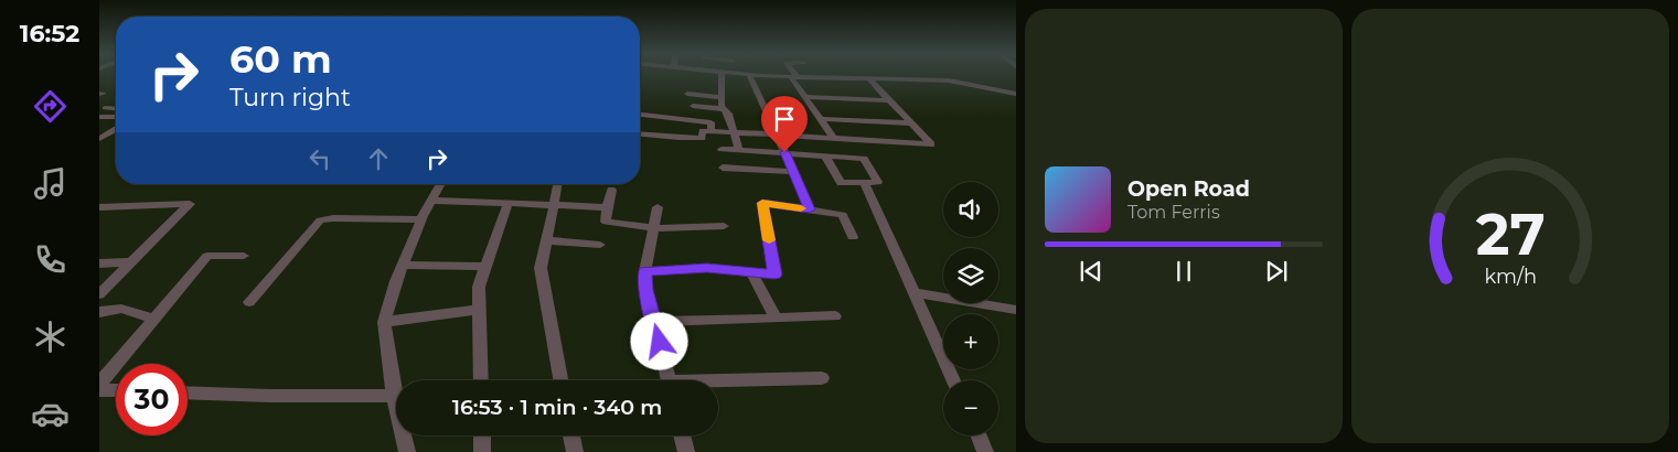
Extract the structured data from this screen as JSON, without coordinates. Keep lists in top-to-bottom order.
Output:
{
  "page": {
    "tabs": "16:52",
    "turn": ["60 m", "Turn right"],
    "song": ["Open Road", "Tom Ferris"],
    "map_buttons": ["+", "−"],
    "limit": "30",
    "trip": "16:53 · 1 min · 340 m",
    "gauge": ["27", "km/h"]
  }
}
